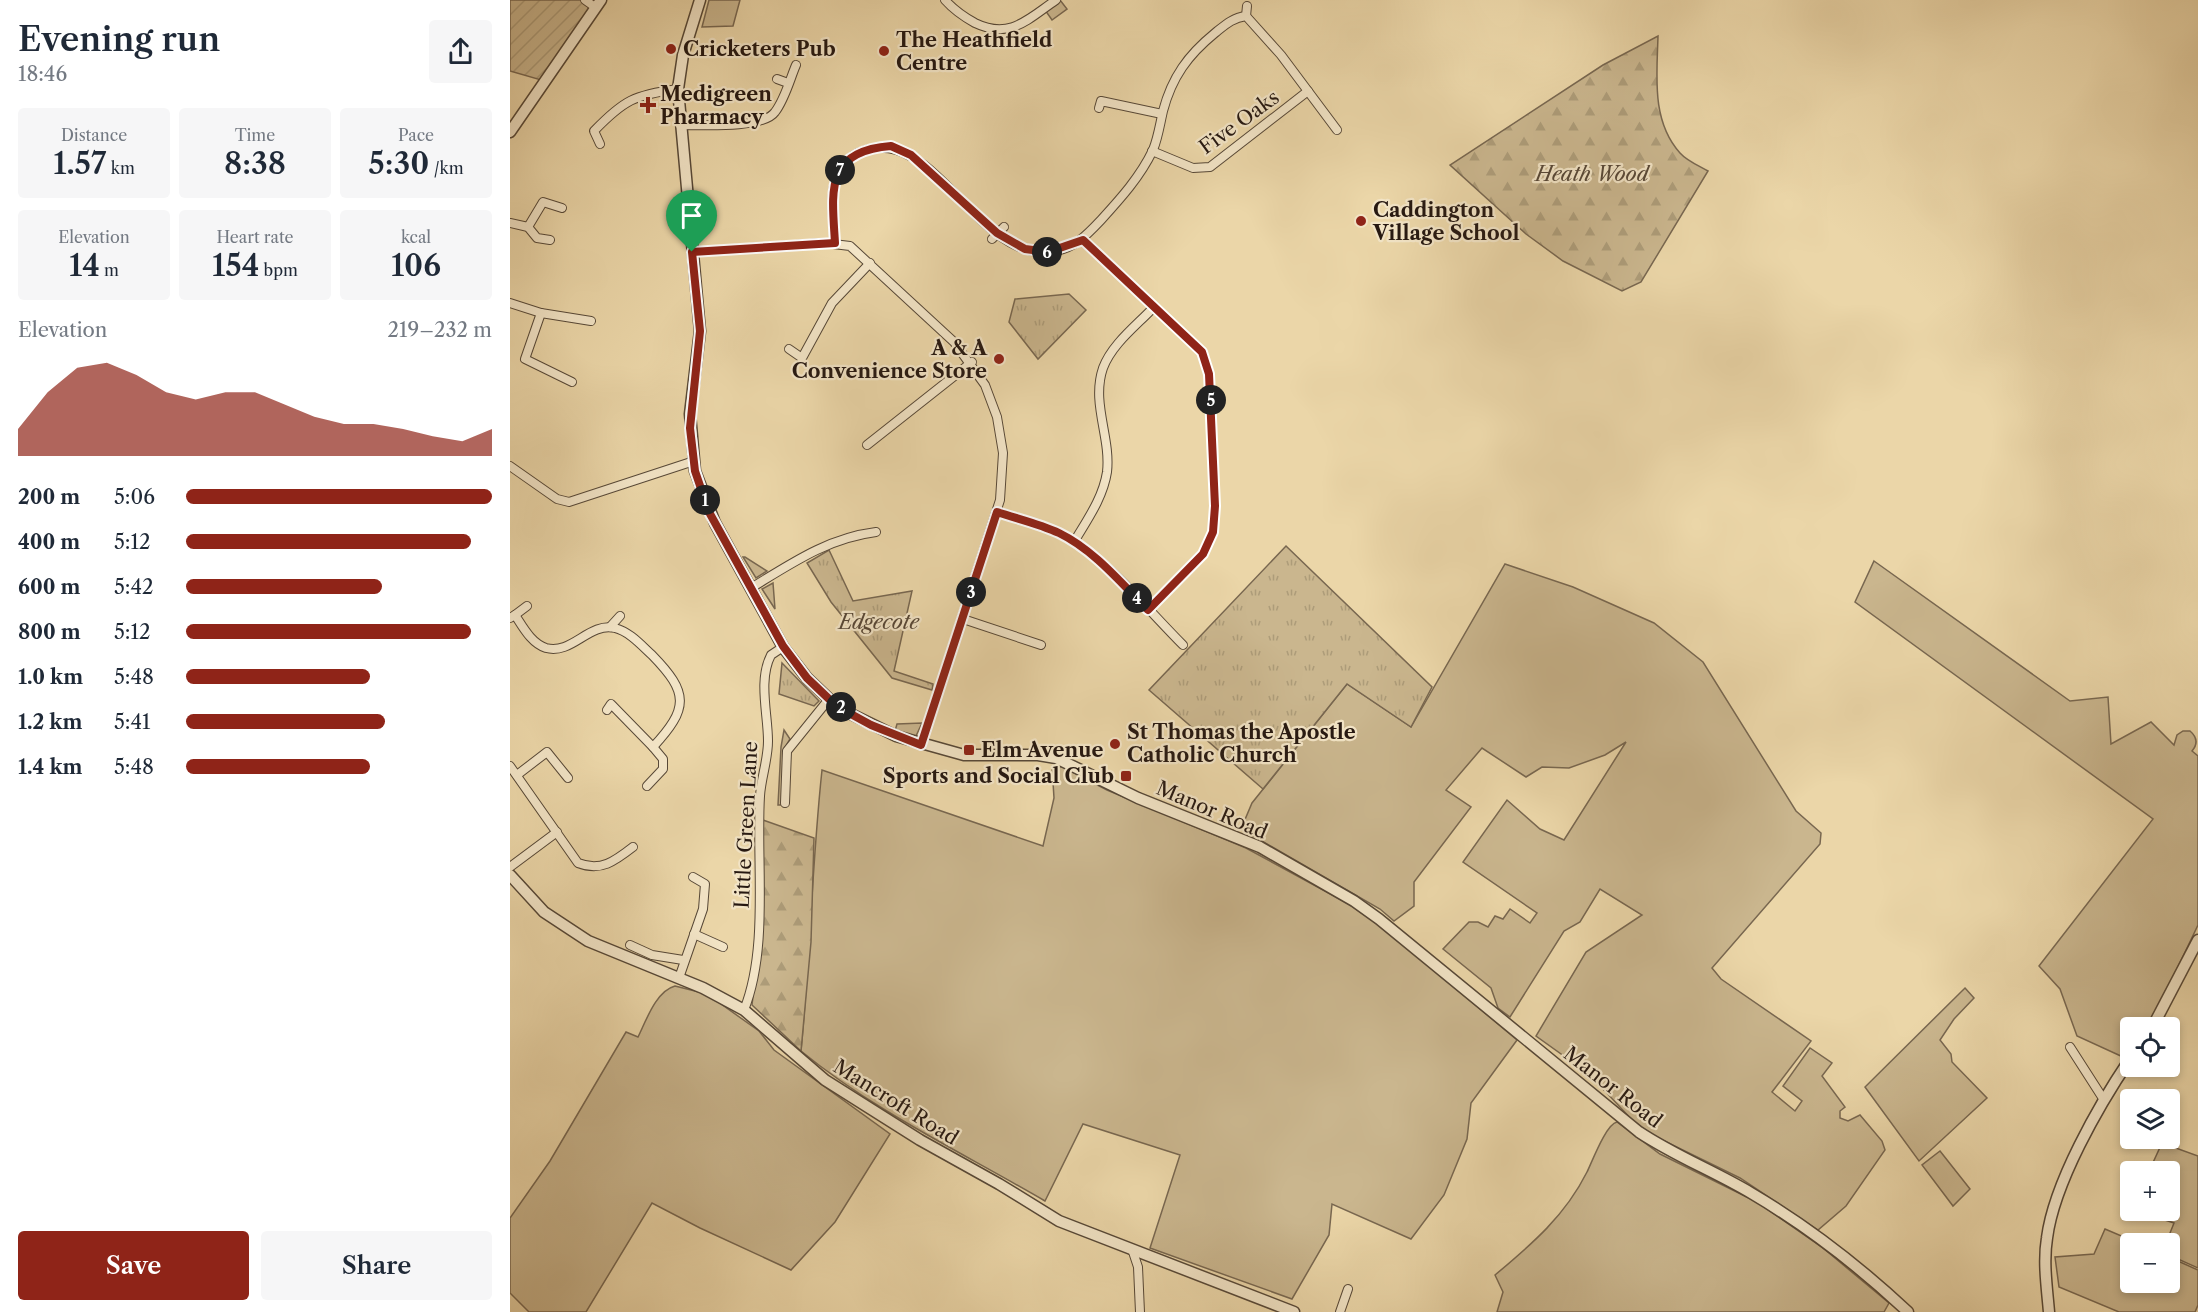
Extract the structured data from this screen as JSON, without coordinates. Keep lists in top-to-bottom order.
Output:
{
  "streets": {
    "street": [
      "Five Oaks",
      "Manor Road",
      "Little Green Lane",
      "Mancroft Road"
    ]
  },
  "crossings": [
    ["Manor Road", "Little Green Lane"],
    ["Little Green Lane", "Mancroft Road"]
  ],
  "parks": ["Heath Wood", "Edgecote"],
  "places": {
    "other": [
      "Cricketers Pub",
      "The Heathfield Centre",
      "Caddington Village School",
      "A & A Convenience Store",
      "St Thomas the Apostle Catholic Church"
    ],
    "health": ["Medigreen Pharmacy"],
    "transit": ["Elm Avenue", "Sports and Social Club"]
  },
  "page": {
    "heading": ["Evening run", "18:46"],
    "stats": [
      ["Distance", "1.57 km"],
      ["Time", "8:38"],
      ["Pace", "5:30 /km"],
      ["Elevation", "14 m"],
      ["Heart rate", "154 bpm"],
      ["kcal", "106"]
    ],
    "pins": [
      "7",
      "6",
      "5",
      "1",
      "3",
      "4",
      "2"
    ],
    "chart": ["Elevation", "219–232 m"],
    "list": [
      {
        "name": "200 m",
        "note": "5:06"
      },
      {
        "name": "400 m",
        "note": "5:12"
      },
      {
        "name": "600 m",
        "note": "5:42"
      },
      {
        "name": "800 m",
        "note": "5:12"
      },
      {
        "name": "1.0 km",
        "note": "5:48"
      },
      {
        "name": "1.2 km",
        "note": "5:41"
      },
      {
        "name": "1.4 km",
        "note": "5:48"
      }
    ],
    "map_buttons": ["+", "−"],
    "buttons": ["Save", "Share"]
  }
}
